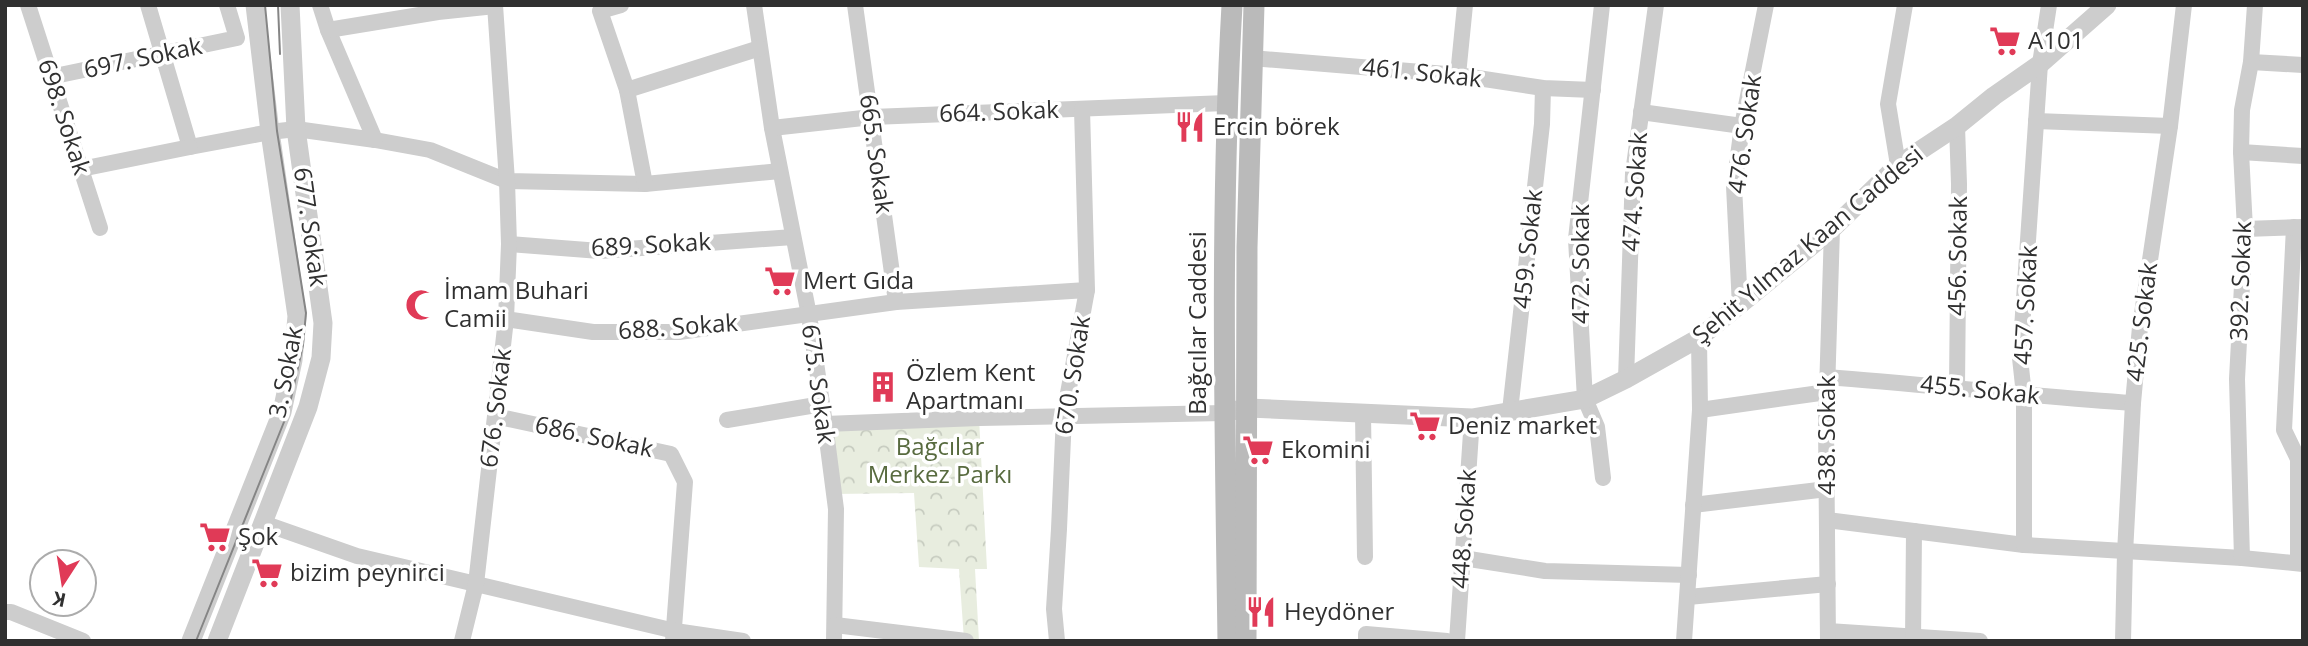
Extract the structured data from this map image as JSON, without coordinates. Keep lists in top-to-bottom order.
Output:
{
  "streets": {
    "main road": ["Bağcılar Caddesi"],
    "street": [
      "697. Sokak",
      "461. Sokak",
      "664. Sokak",
      "698. Sokak",
      "476. Sokak",
      "665. Sokak",
      "474. Sokak",
      "677. Sokak",
      "689. Sokak",
      "Şehit Yılmaz Kaan Caddesi",
      "459. Sokak",
      "456. Sokak",
      "472. Sokak",
      "392. Sokak",
      "457. Sokak",
      "425. Sokak",
      "688. Sokak",
      "3. Sokak",
      "670. Sokak",
      "675. Sokak",
      "455. Sokak",
      "676. Sokak",
      "438. Sokak",
      "686. Sokak",
      "448. Sokak"
    ]
  },
  "crossings": [
    ["697. Sokak", "698. Sokak"],
    ["461. Sokak", "459. Sokak"],
    ["461. Sokak", "472. Sokak"],
    ["461. Sokak", "Bağcılar Caddesi"],
    ["664. Sokak", "665. Sokak"],
    ["664. Sokak", "Bağcılar Caddesi"],
    ["664. Sokak", "670. Sokak"],
    ["664. Sokak", "675. Sokak"],
    ["476. Sokak", "Şehit Yılmaz Kaan Caddesi"],
    ["665. Sokak", "688. Sokak"],
    ["474. Sokak", "Şehit Yılmaz Kaan Caddesi"],
    ["689. Sokak", "675. Sokak"],
    ["689. Sokak", "676. Sokak"],
    ["Şehit Yılmaz Kaan Caddesi", "459. Sokak"],
    ["Şehit Yılmaz Kaan Caddesi", "456. Sokak"],
    ["Şehit Yılmaz Kaan Caddesi", "472. Sokak"],
    ["Şehit Yılmaz Kaan Caddesi", "457. Sokak"],
    ["Şehit Yılmaz Kaan Caddesi", "Bağcılar Caddesi"],
    ["Şehit Yılmaz Kaan Caddesi", "438. Sokak"],
    ["Şehit Yılmaz Kaan Caddesi", "448. Sokak"],
    ["456. Sokak", "455. Sokak"],
    ["457. Sokak", "455. Sokak"],
    ["425. Sokak", "455. Sokak"],
    ["688. Sokak", "670. Sokak"],
    ["688. Sokak", "675. Sokak"],
    ["688. Sokak", "676. Sokak"],
    ["455. Sokak", "438. Sokak"],
    ["676. Sokak", "686. Sokak"]
  ],
  "parks": ["Bağcılar Merkez Parkı"],
  "places": {
    "supermarket": [
      "A101",
      "Mert Gıda",
      "Deniz market",
      "Ekomini",
      "Şok",
      "bizim peynirci"
    ],
    "restaurant": ["Ercin börek", "Heydöner"],
    "mosque": ["İmam Buhari Camii"],
    "building": ["Özlem Kent Apartmanı"]
  },
  "north": "bottom"
}
